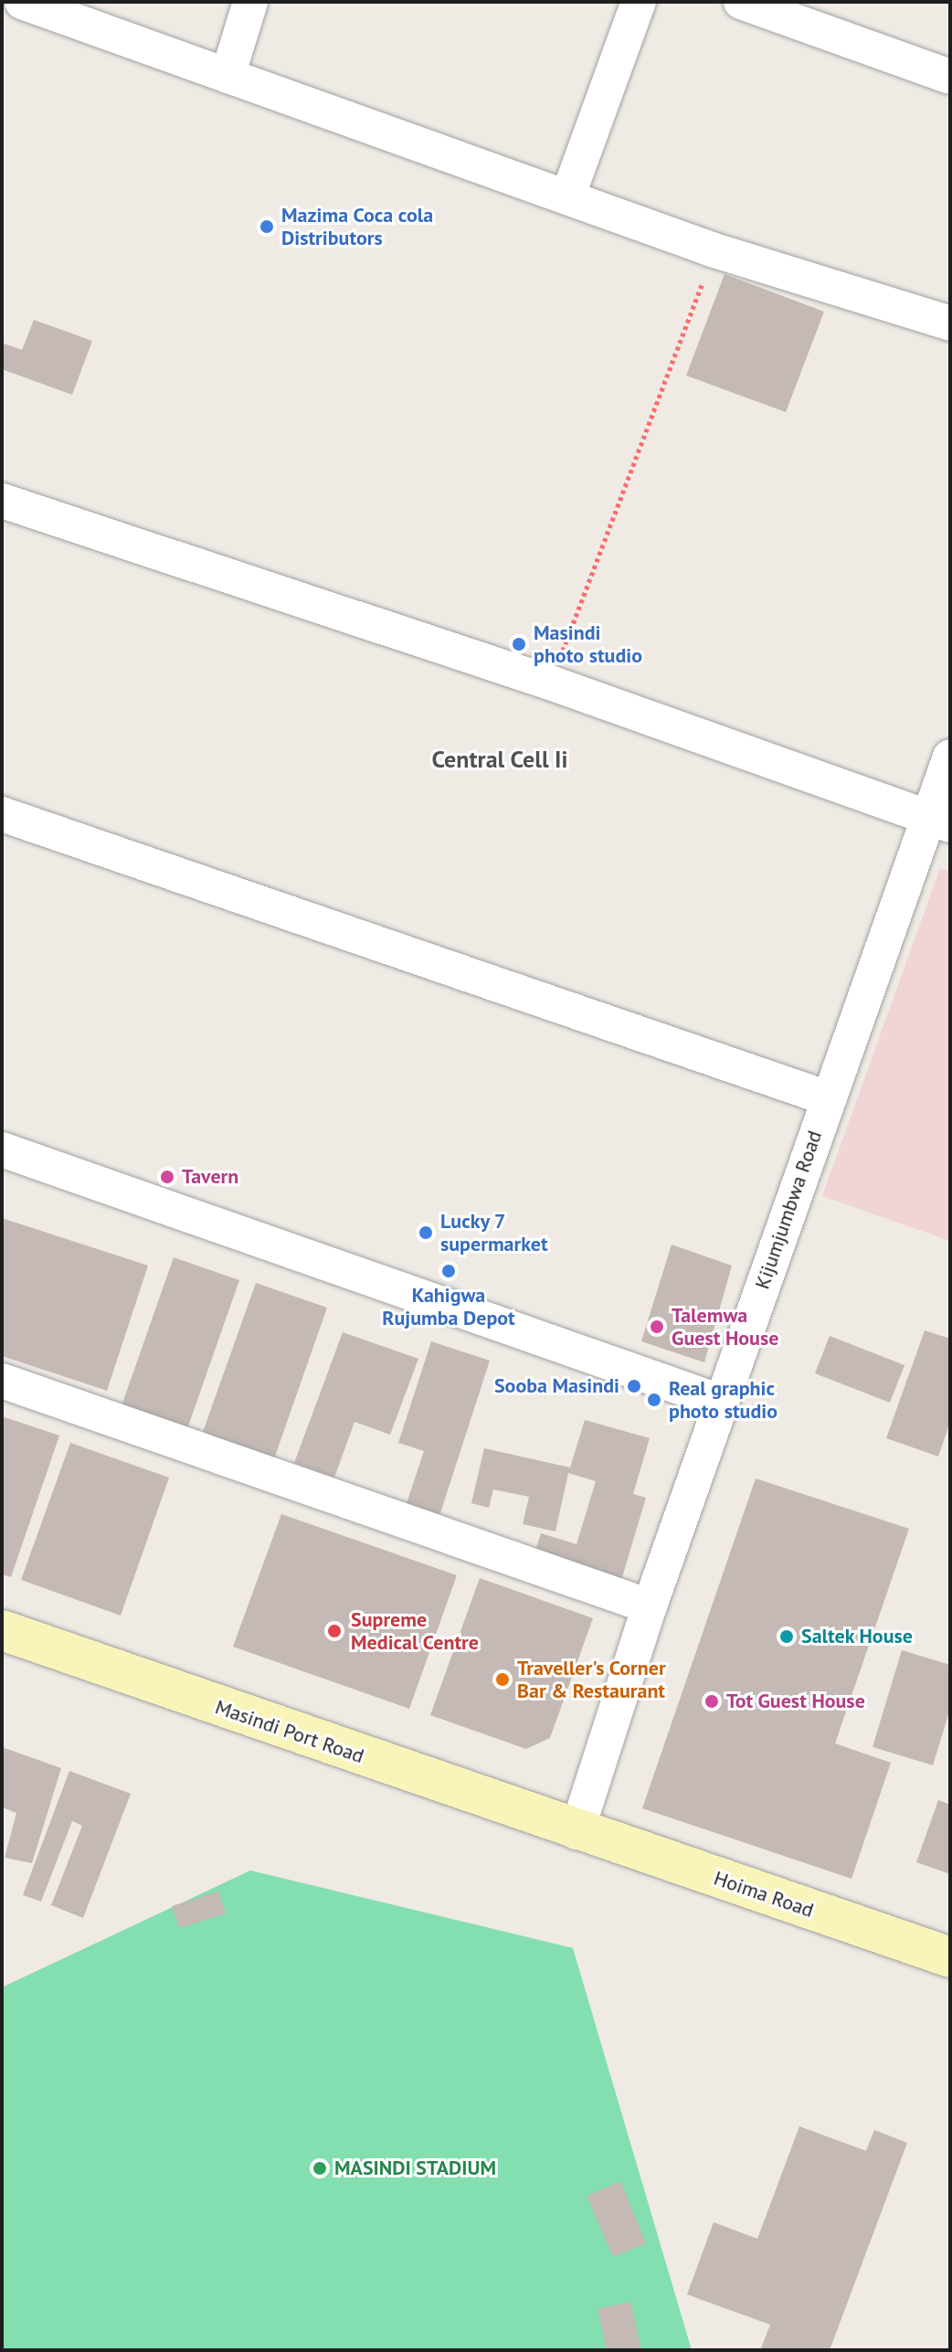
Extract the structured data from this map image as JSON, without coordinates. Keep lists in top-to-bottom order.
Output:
{
  "streets": {
    "main road": ["Masindi Port Road", "Hoima Road"],
    "street": ["Kijumjumbwa Road"]
  },
  "crossings": [
    ["Kijumjumbwa Road", "Masindi Port Road"],
    ["Kijumjumbwa Road", "Hoima Road"],
    ["Masindi Port Road", "Hoima Road"]
  ],
  "districts": ["Central Cell Ii"],
  "places": [
    "Mazima Coca cola Distributors",
    "Masindi photo studio",
    "Tavern",
    "Lucky 7 supermarket",
    "Kahigwa Rujumba Depot",
    "Talemwa Guest House",
    "Sooba Masindi",
    "Real graphic photo studio",
    "Supreme Medical Centre",
    "Saltek House",
    "Traveller's Corner Bar & Restaurant",
    "Tot Guest House",
    "MASINDI STADIUM"
  ]
}
